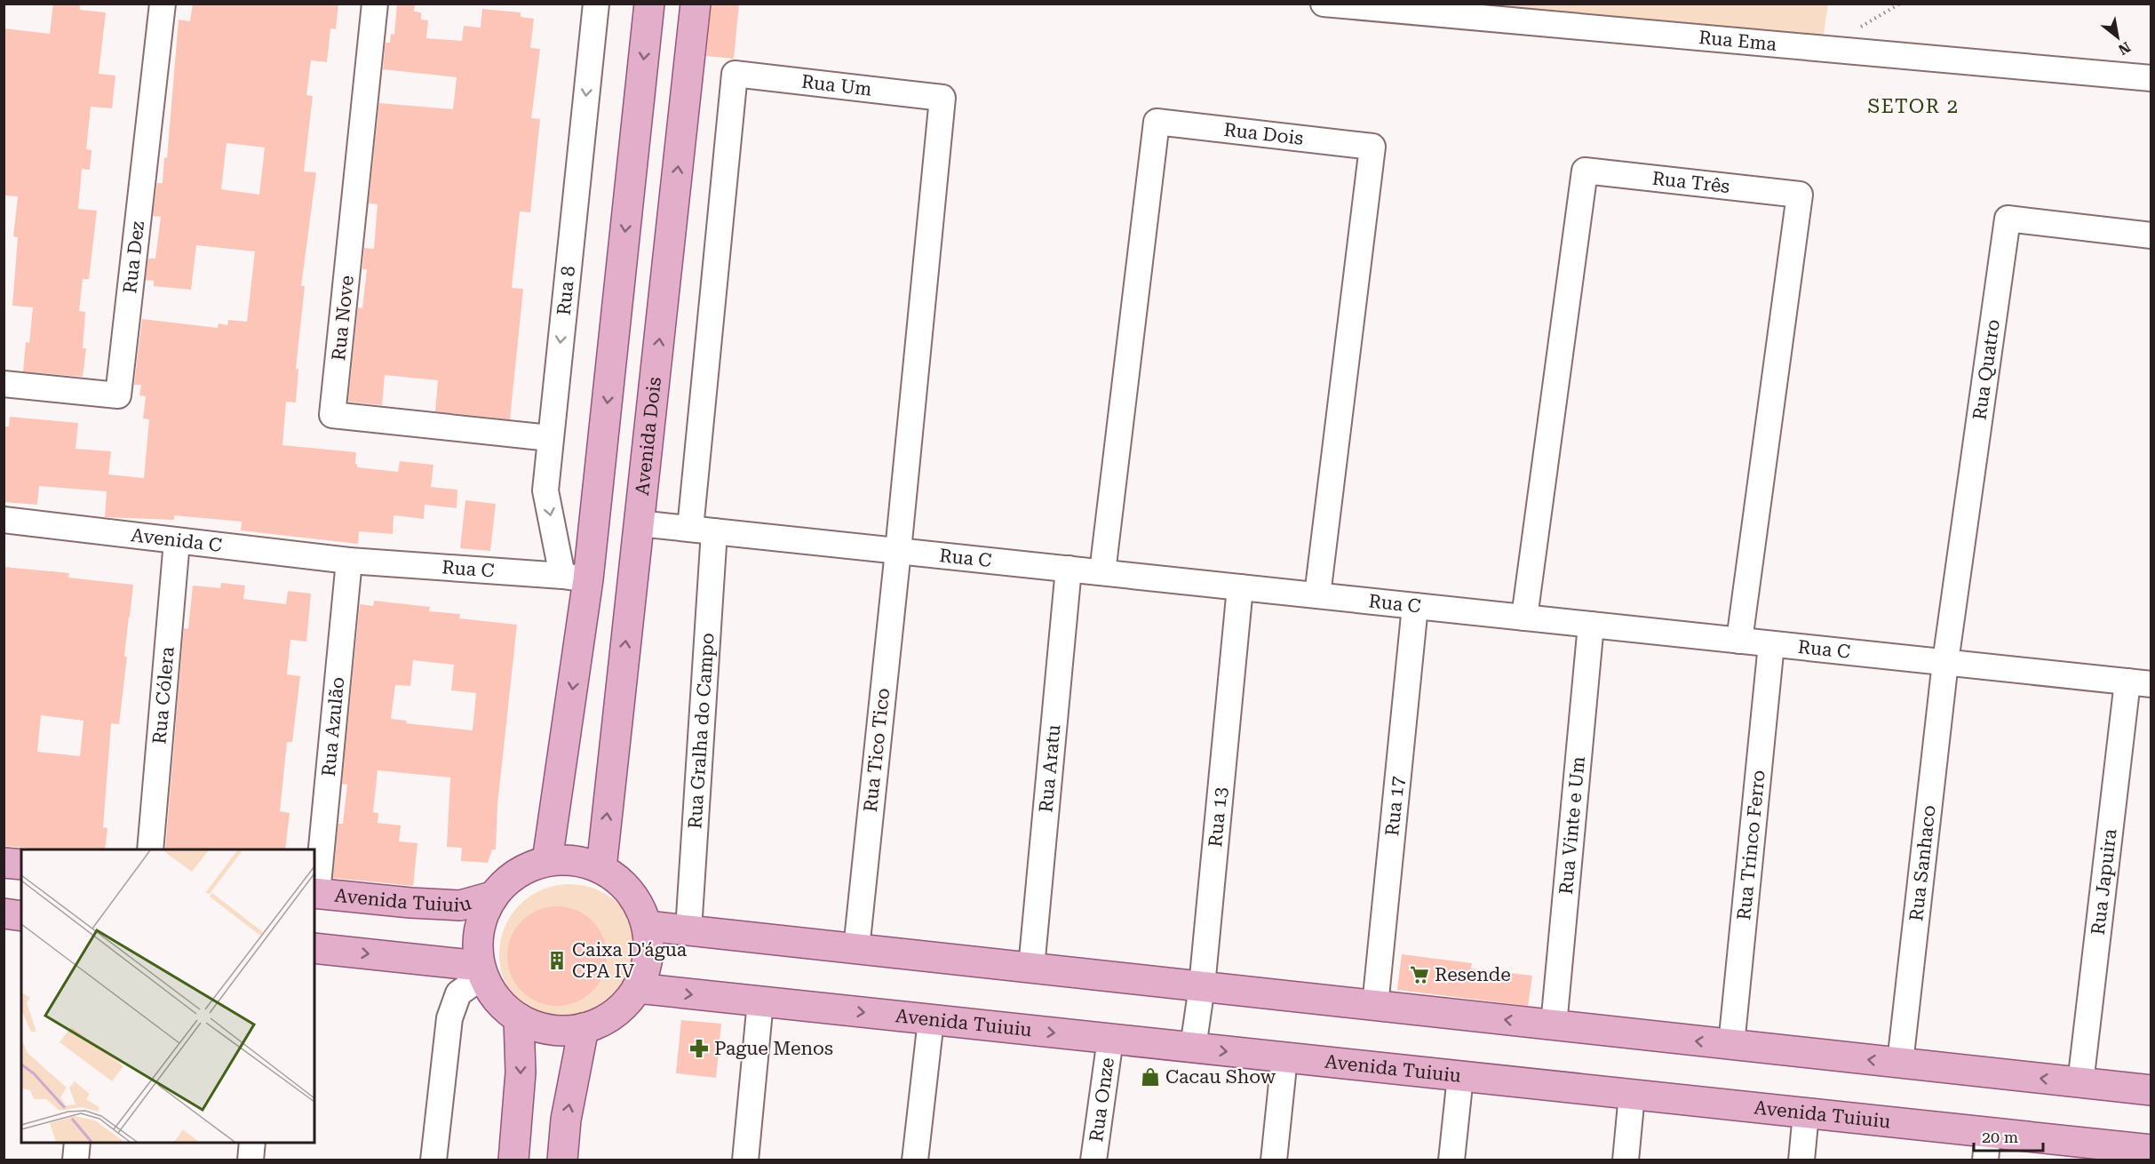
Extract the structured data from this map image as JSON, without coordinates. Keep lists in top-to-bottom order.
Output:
{
  "streets": {
    "main road": ["Avenida Dois", "Avenida Tuiuiu"],
    "street": [
      "Rua Ema",
      "Rua Um",
      "Rua Dois",
      "Rua Três",
      "Rua Dez",
      "Rua 8",
      "Rua Nove",
      "Rua Quatro",
      "Avenida C",
      "Rua C",
      "Rua Cólera",
      "Rua Azulão",
      "Rua Gralha do Campo",
      "Rua Tico Tico",
      "Rua Aratu",
      "Rua 17",
      "Rua 13",
      "Rua Vinte e Um",
      "Rua Trinco Ferro",
      "Rua Sanhaco",
      "Rua Japuira",
      "Rua Onze"
    ]
  },
  "crossings": [
    ["Rua Um", "Rua C"],
    ["Rua Um", "Rua Gralha do Campo"],
    ["Rua Um", "Rua Tico Tico"],
    ["Rua Dois", "Rua C"],
    ["Rua Três", "Rua C"],
    ["Rua 8", "Rua Nove"],
    ["Rua 8", "Rua C"],
    ["Rua Quatro", "Rua C"],
    ["Rua Quatro", "Rua Sanhaco"],
    ["Avenida Dois", "Rua C"],
    ["Avenida Dois", "Avenida Tuiuiu"],
    ["Avenida C", "Rua C"],
    ["Avenida C", "Rua Cólera"],
    ["Avenida C", "Rua Azulão"],
    ["Rua C", "Rua Azulão"],
    ["Rua C", "Rua Gralha do Campo"],
    ["Rua C", "Rua Tico Tico"],
    ["Rua C", "Rua Aratu"],
    ["Rua C", "Rua 17"],
    ["Rua C", "Rua 13"],
    ["Rua C", "Rua Vinte e Um"],
    ["Rua C", "Rua Trinco Ferro"],
    ["Rua C", "Rua Sanhaco"],
    ["Rua C", "Rua Japuira"],
    ["Rua Azulão", "Avenida Tuiuiu"],
    ["Rua 13", "Avenida Tuiuiu"],
    ["Avenida Tuiuiu", "Rua Onze"]
  ],
  "one_way": ["Rua 8"],
  "districts": ["SETOR 2"],
  "places": {
    "building": ["Caixa D'água CPA IV"],
    "supermarket": ["Resende"],
    "pharmacy": ["Pague Menos"],
    "shop": ["Cacau Show"]
  },
  "scale_bar": "20 m",
  "north": "bottom right"
}
